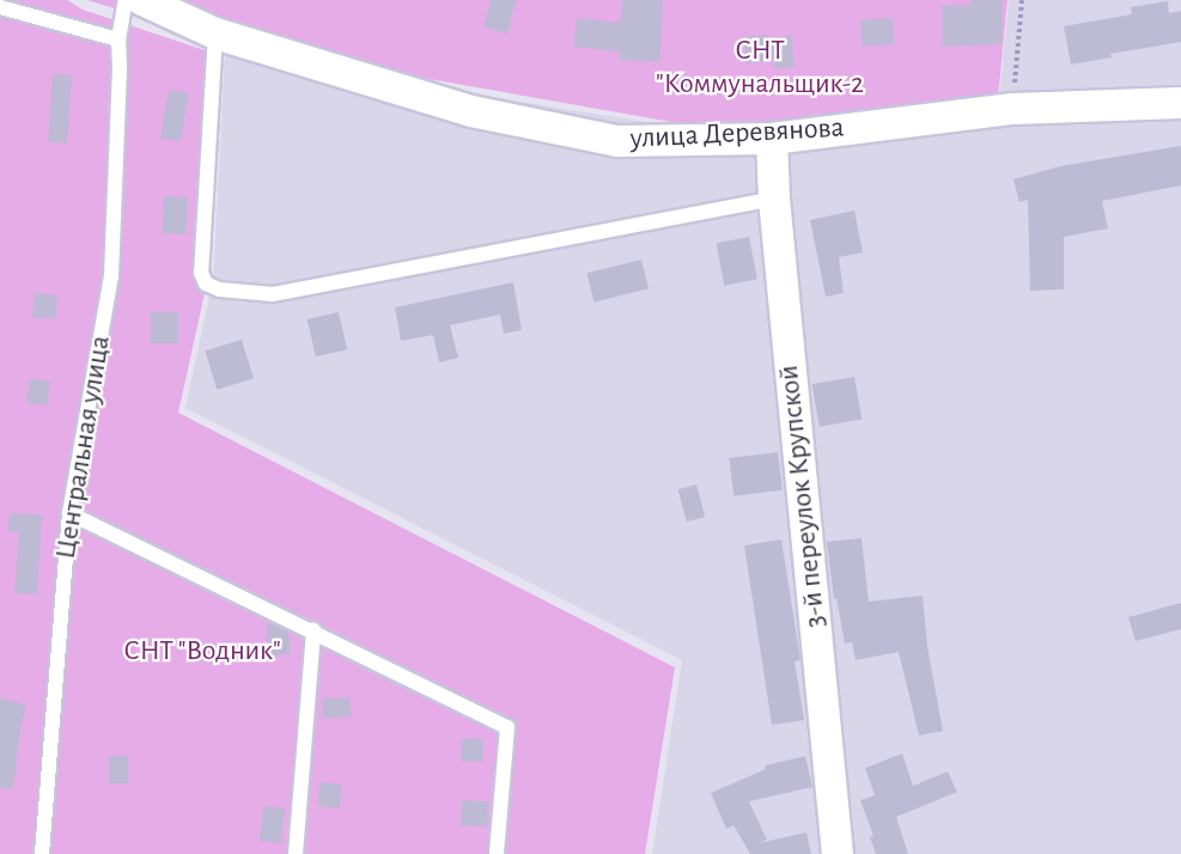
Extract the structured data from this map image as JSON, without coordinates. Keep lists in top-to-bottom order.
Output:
{
  "streets": {
    "street": ["улица Деревянова", "3-й переулок Крупской"],
    "lane": ["Центральная улица"]
  },
  "crossings": [
    ["улица Деревянова", "3-й переулок Крупской"]
  ],
  "parks": ["СНТ \"Коммунальщик-2", "СНТ \"Водник\""]
}
